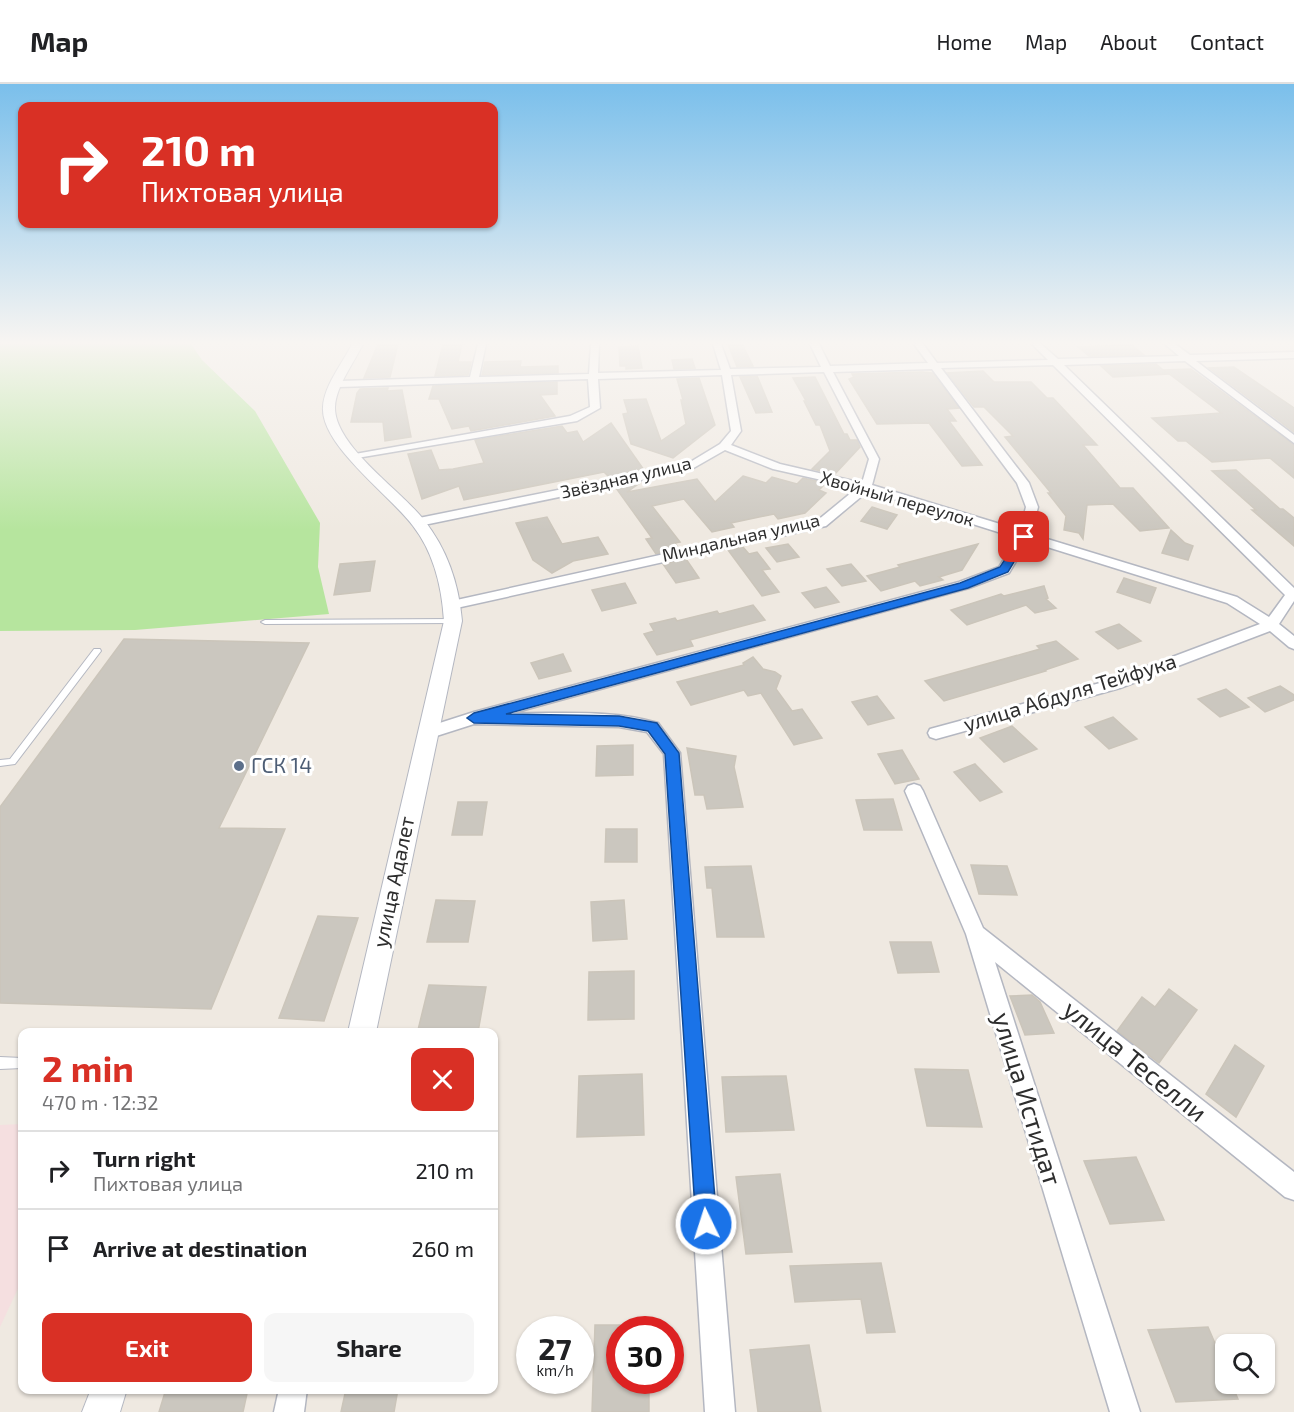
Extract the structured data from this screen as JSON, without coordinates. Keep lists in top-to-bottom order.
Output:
{
  "streets": {
    "street": [
      "Звёздная улица",
      "Хвойный переулок",
      "Миндальная улица",
      "улица Абдуля Тейфука",
      "улица Адалет",
      "улица Теселли",
      "улица Истидат"
    ]
  },
  "crossings": [
    ["Звёздная улица", "Хвойный переулок"],
    ["Хвойный переулок", "Миндальная улица"],
    ["Хвойный переулок", "улица Абдуля Тейфука"],
    ["Миндальная улица", "улица Адалет"],
    ["улица Теселли", "улица Истидат"]
  ],
  "places": ["ГСК 14"],
  "page": {
    "header": "Map",
    "nav": [
      "Home",
      "Map",
      "About",
      "Contact"
    ],
    "turn": ["210 m", "Пихтовая улица"],
    "heading": ["2 min", "470 m · 12:32"],
    "list": [
      {
        "name": "Turn right",
        "note": "Пихтовая улица",
        "value": "210 m"
      },
      {
        "name": "Arrive at destination",
        "value": "260 m"
      }
    ],
    "buttons": ["Exit", "Share"],
    "speed": "27 km/h",
    "limit": "30"
  }
}
